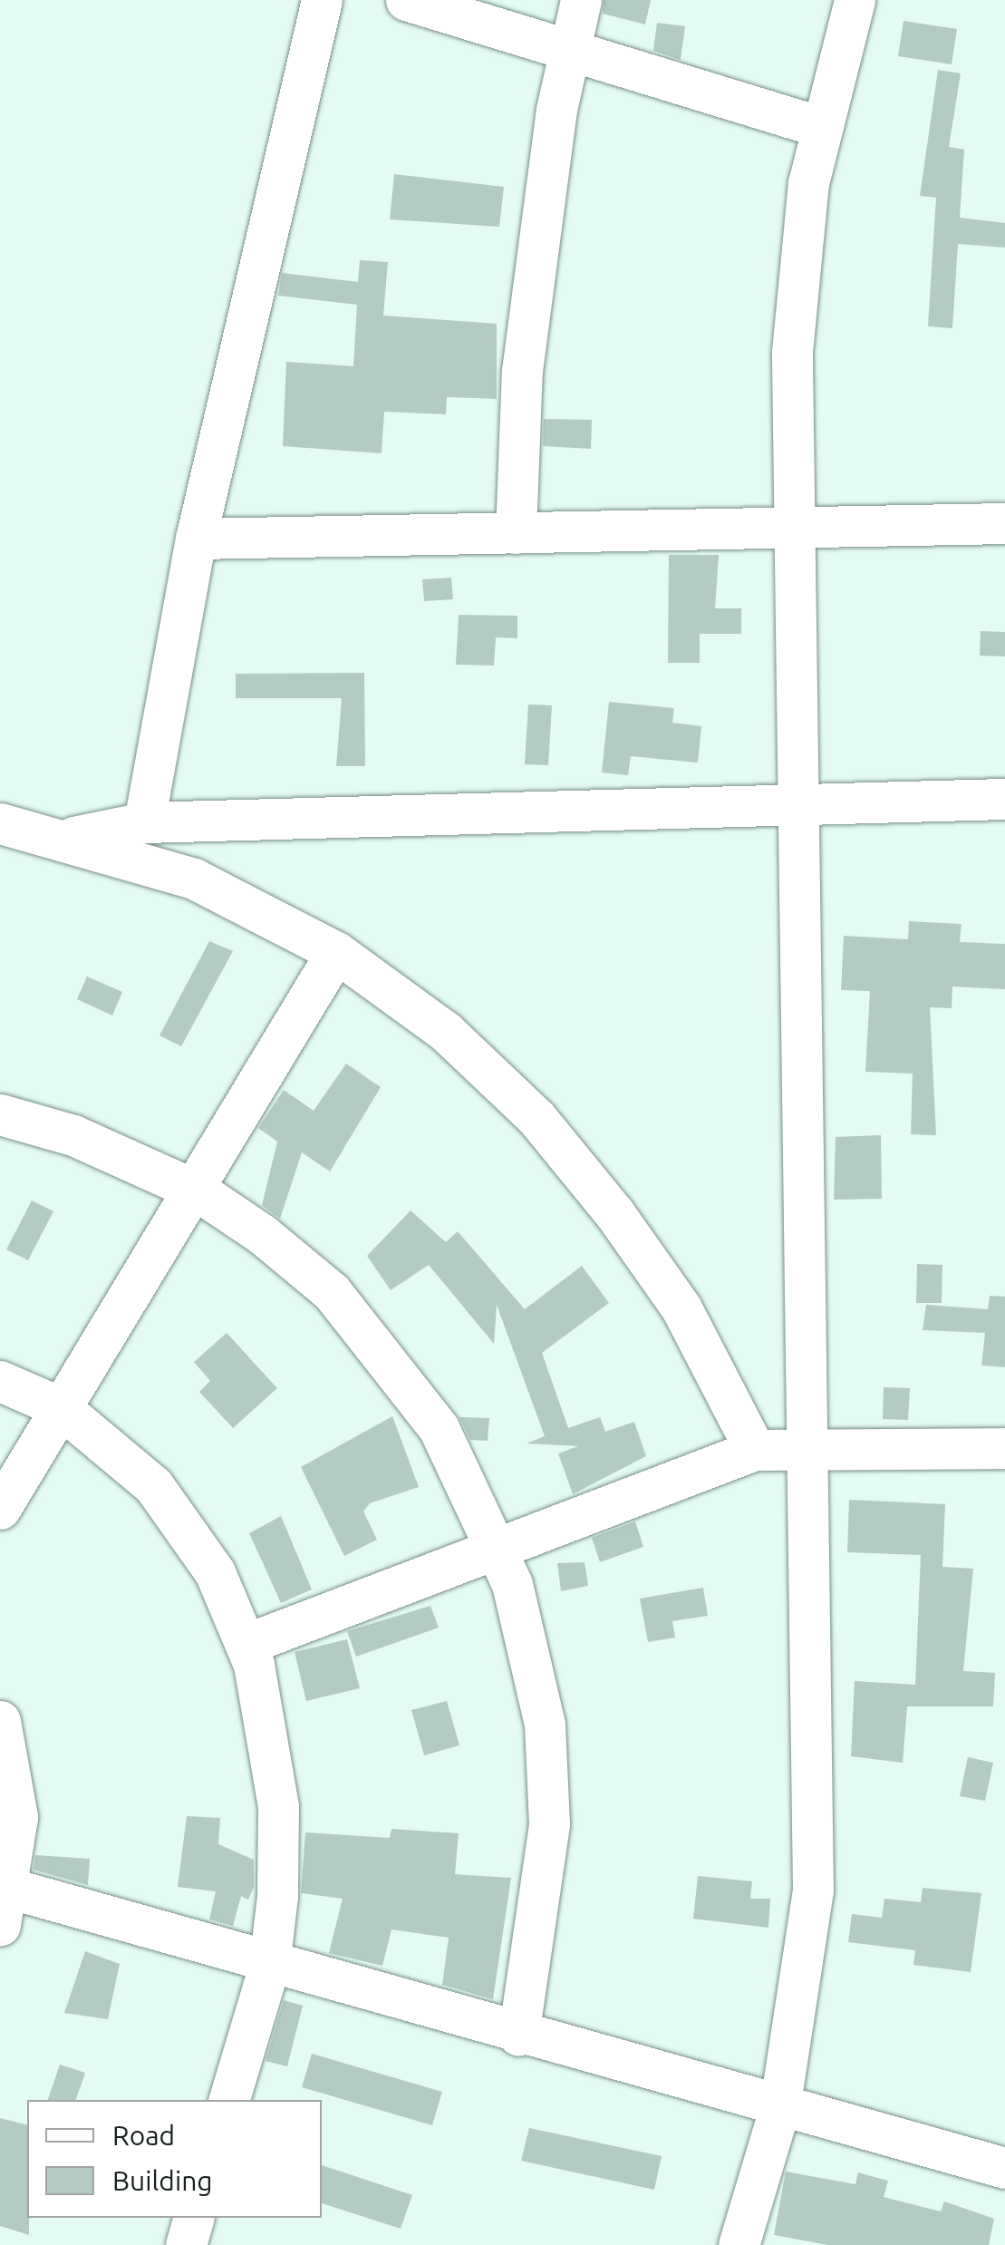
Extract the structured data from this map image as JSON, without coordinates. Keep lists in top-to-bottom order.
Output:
{
  "legend": ["Road", "Building"]
}
